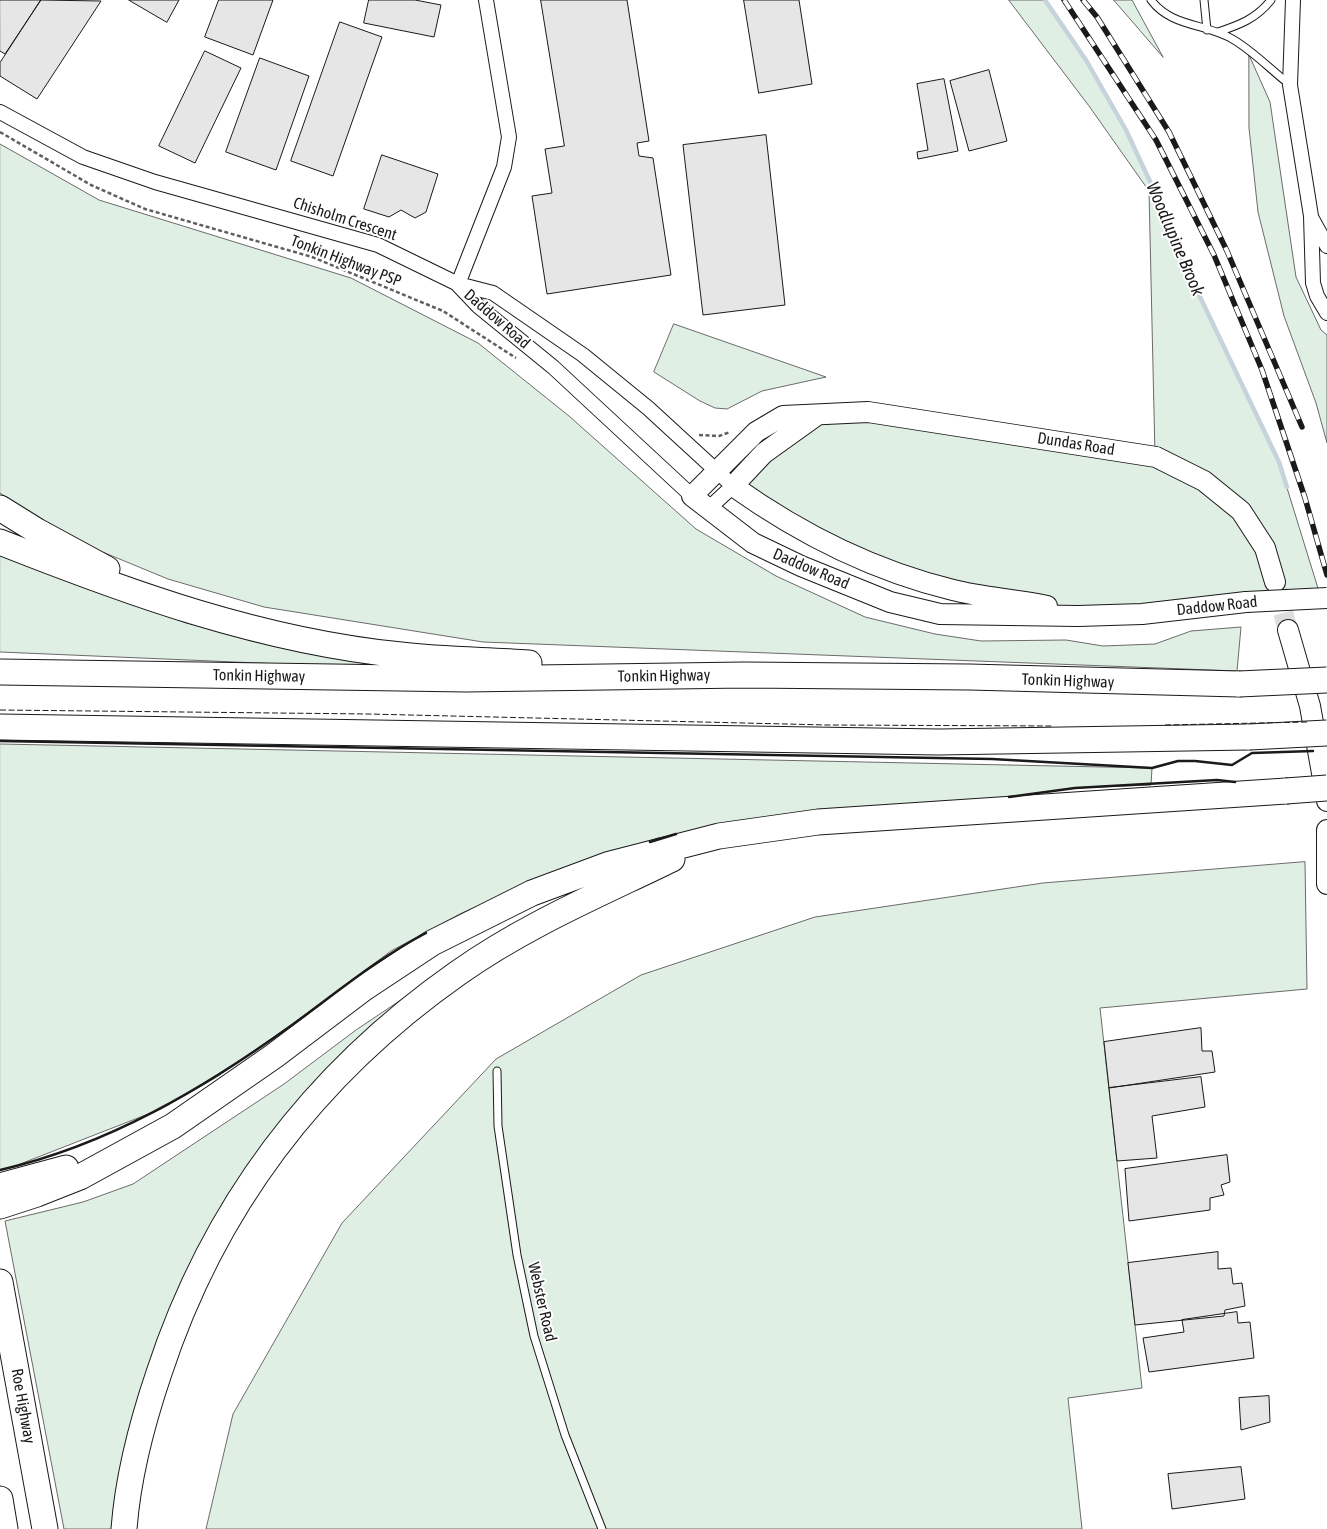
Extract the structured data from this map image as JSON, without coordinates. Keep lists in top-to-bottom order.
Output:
{
  "streets": {
    "highway": ["Tonkin Highway", "Roe Highway"],
    "main road": ["Daddow Road", "Dundas Road"],
    "street": ["Chisholm Crescent"],
    "lane": ["Webster Road"],
    "path": ["Tonkin Highway PSP"]
  },
  "crossings": [
    ["Chisholm Crescent", "Daddow Road"],
    ["Daddow Road", "Dundas Road"]
  ],
  "water": ["Woodlupine Brook"]
}
